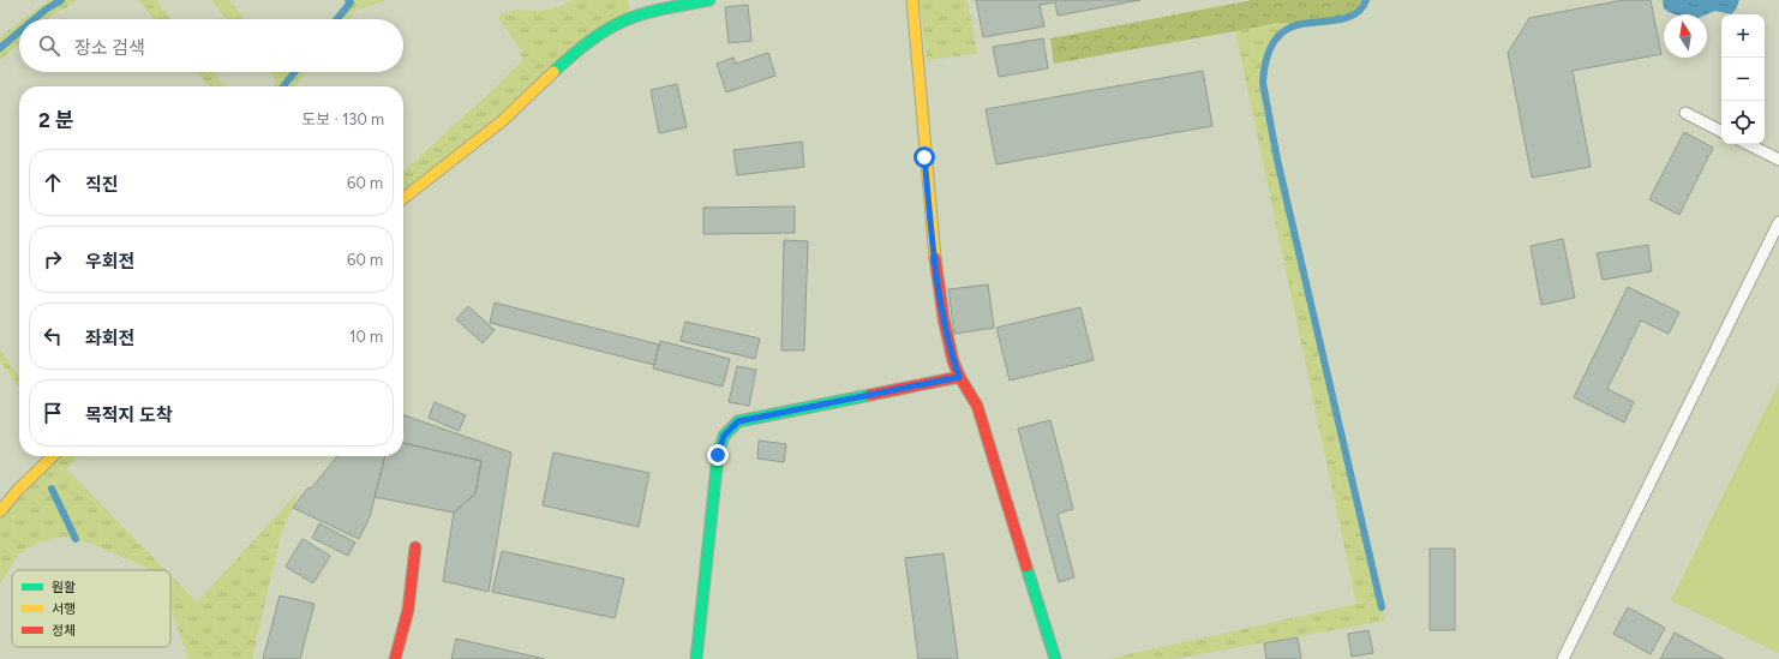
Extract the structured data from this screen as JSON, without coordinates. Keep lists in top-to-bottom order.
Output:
{
  "legend": ["원활", "서행", "정체"],
  "north": "top",
  "page": {
    "map_buttons": ["+", "−"],
    "search": "장소 검색",
    "heading": ["2 분", "도보 · 130 m"],
    "list": [
      ["직진", "60 m"],
      ["우회전", "60 m"],
      ["좌회전", "10 m"],
      "목적지 도착"
    ]
  }
}
